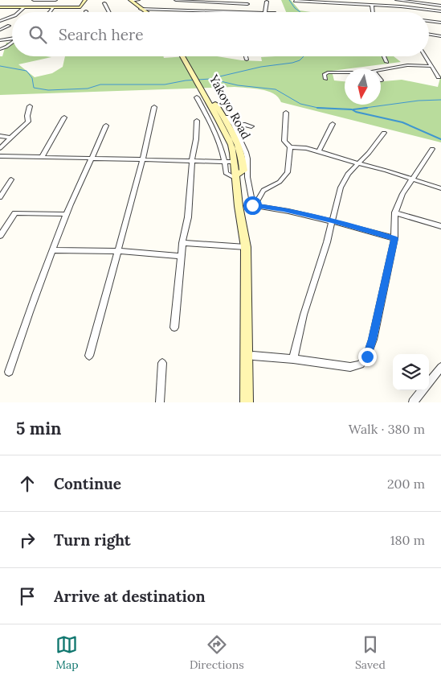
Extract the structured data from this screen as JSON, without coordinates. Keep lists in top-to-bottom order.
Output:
{
  "streets": {
    "main road": ["Yakoyo Road"]
  },
  "north": "bottom",
  "page": {
    "search": "Search here",
    "heading": ["5 min", "Walk · 380 m"],
    "list": [
      ["Continue", "200 m"],
      ["Turn right", "180 m"],
      "Arrive at destination"
    ],
    "nav": ["Map", "Directions", "Saved"]
  }
}
